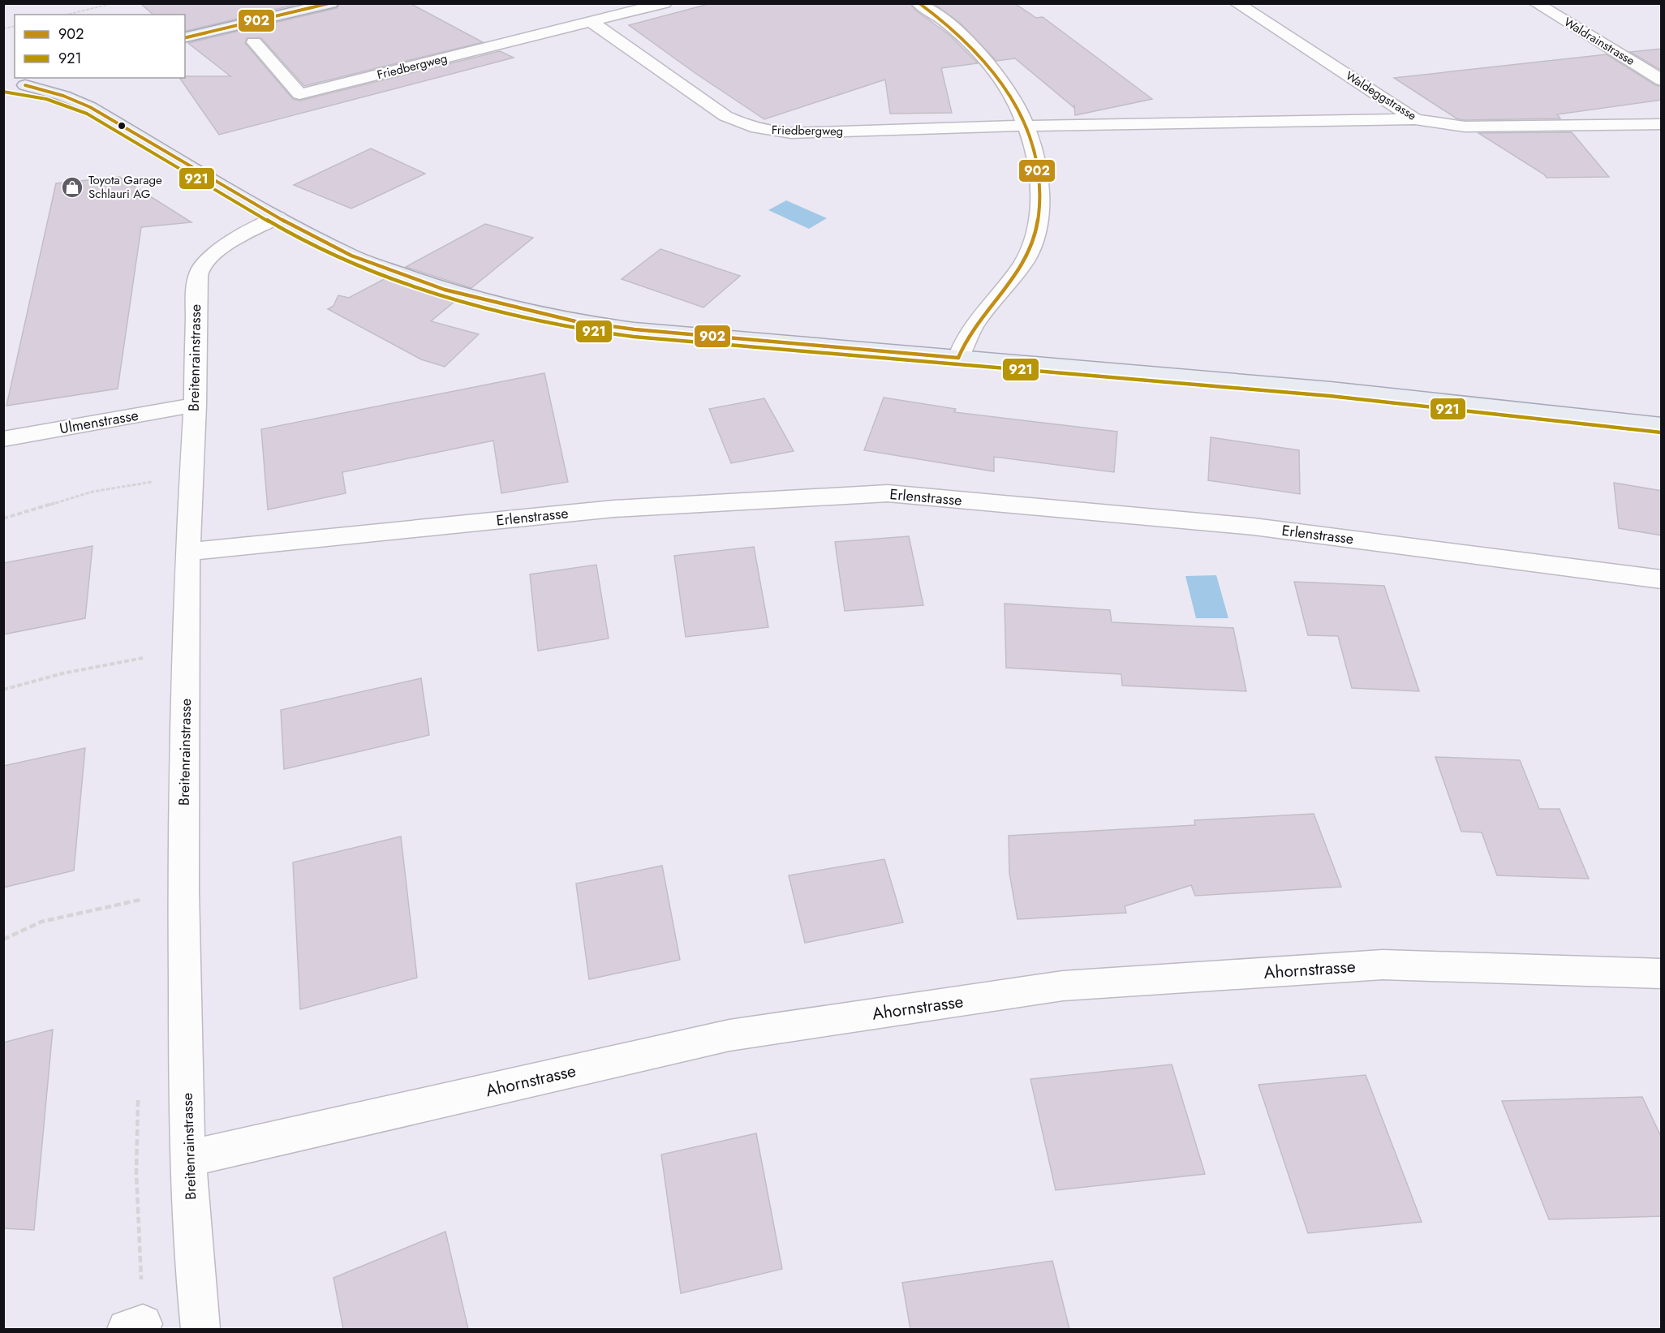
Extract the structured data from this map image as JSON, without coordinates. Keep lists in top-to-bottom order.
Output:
{
  "streets": {
    "street": [
      "Waldrainstrasse",
      "Friedbergweg",
      "Waldeggstrasse",
      "Breitenrainstrasse",
      "Ulmenstrasse",
      "Erlenstrasse",
      "Ahornstrasse"
    ]
  },
  "crossings": [
    ["Friedbergweg", "Waldeggstrasse"],
    ["Breitenrainstrasse", "Ulmenstrasse"],
    ["Breitenrainstrasse", "Erlenstrasse"],
    ["Breitenrainstrasse", "Ahornstrasse"]
  ],
  "places": {
    "shop": ["Toyota Garage Schlauri AG"]
  },
  "lines": ["transit line 902", "transit line 921"],
  "legend": ["902", "921"]
}
